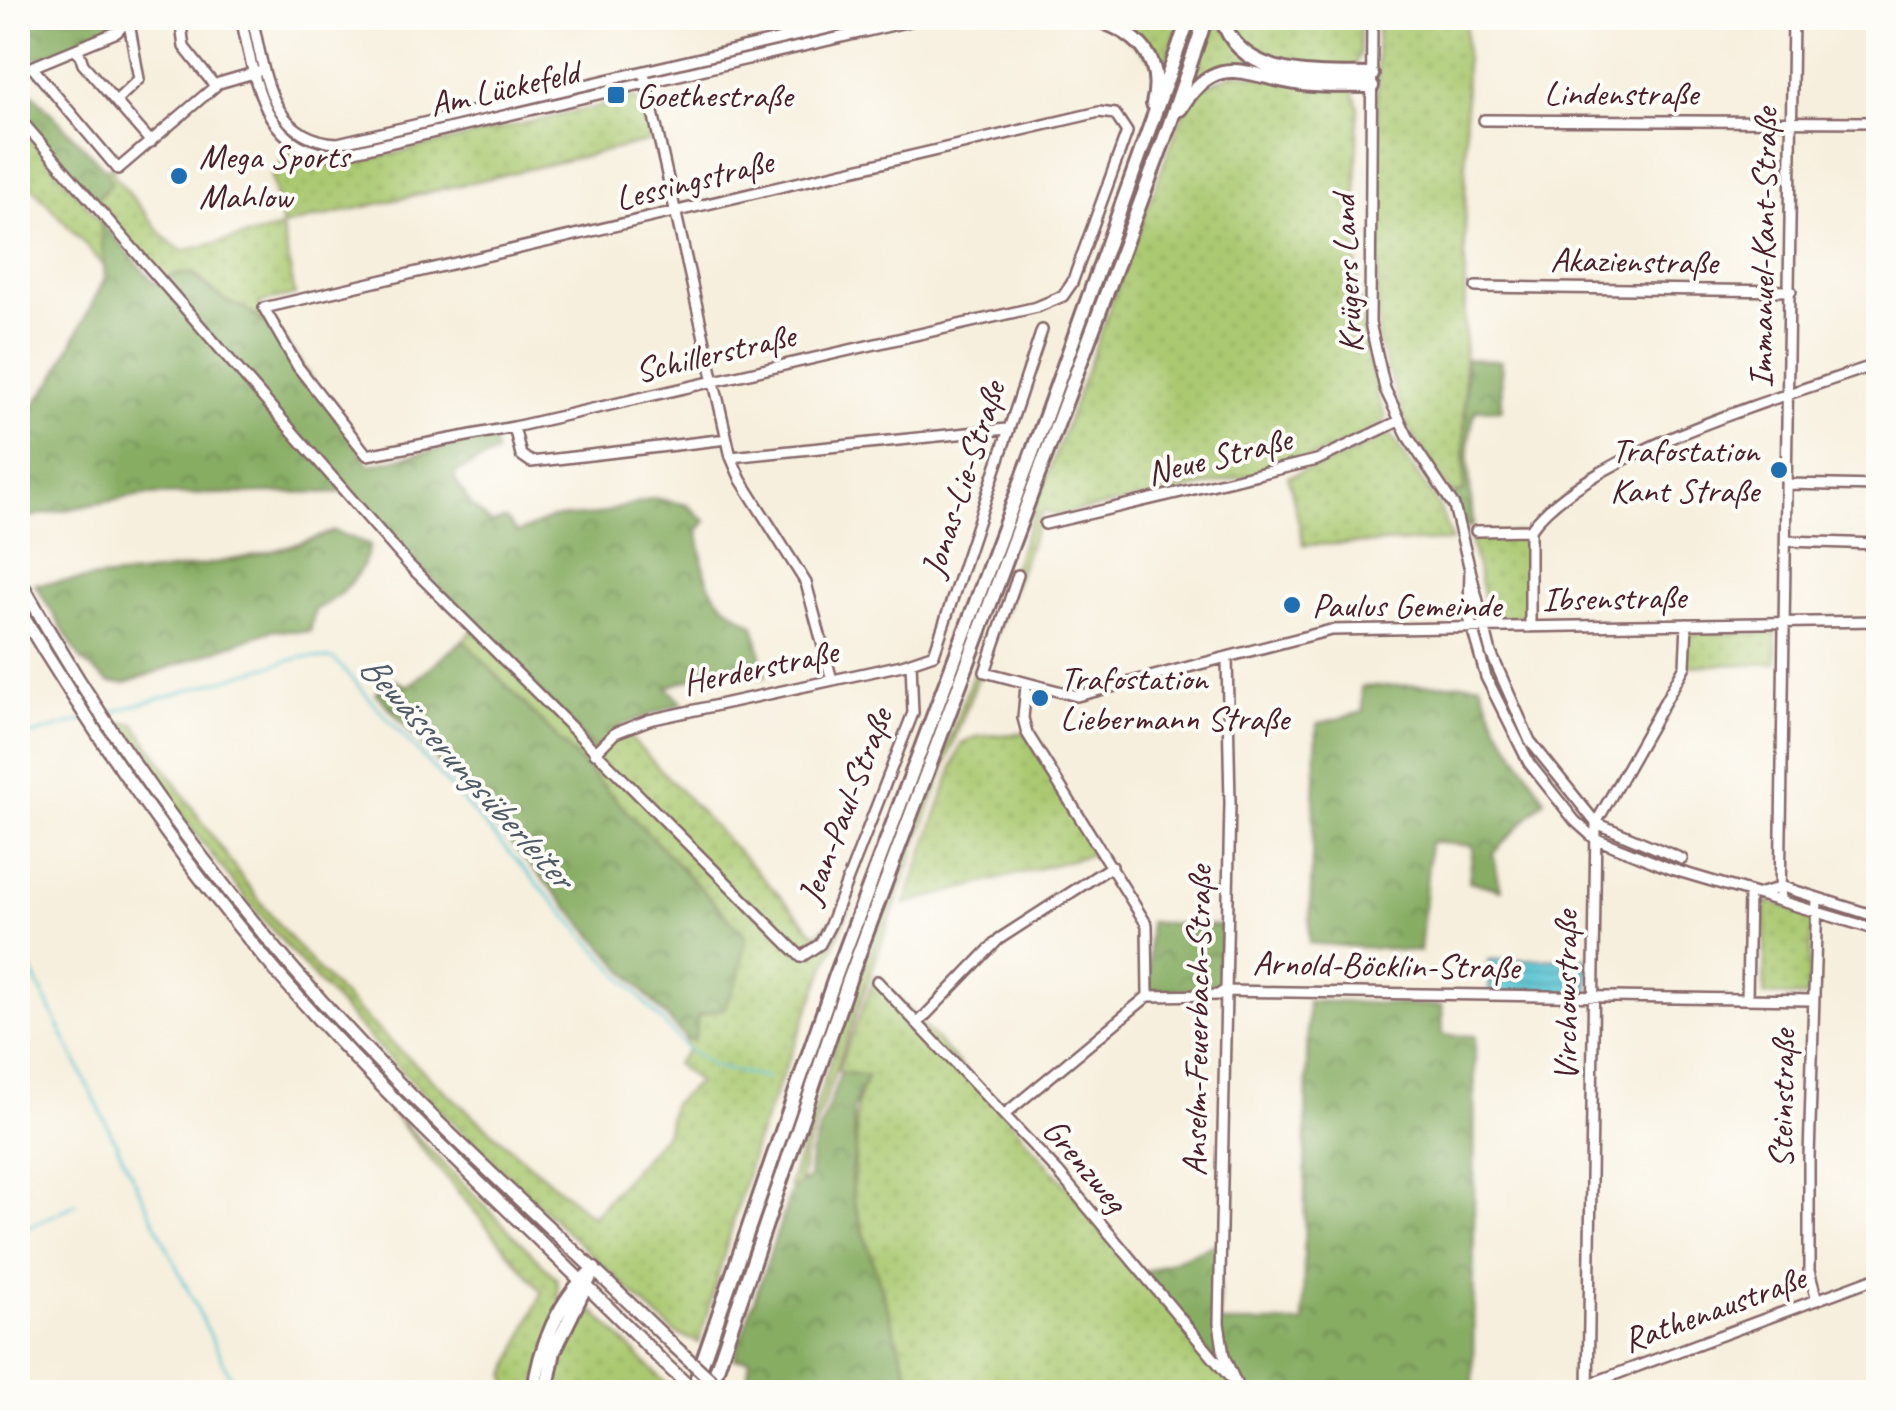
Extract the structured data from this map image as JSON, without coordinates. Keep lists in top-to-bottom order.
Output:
{
  "streets": {
    "street": [
      "Am Lückefeld",
      "Lindenstraße",
      "Lessingstraße",
      "Immanuel-Kant-Straße",
      "Akazienstraße",
      "Krügers Land",
      "Schillerstraße",
      "Neue Straße",
      "Jonas-Lie-Straße",
      "Ibsenstraße",
      "Herderstraße",
      "Jean-Paul-Straße",
      "Arnold-Böcklin-Straße",
      "Virchowstraße",
      "Anselm-Feuerbach-Straße",
      "Steinstraße",
      "Grenzweg",
      "Rathenaustraße"
    ]
  },
  "crossings": [
    ["Lindenstraße", "Immanuel-Kant-Straße"],
    ["Lessingstraße", "Schillerstraße"],
    ["Immanuel-Kant-Straße", "Akazienstraße"],
    ["Immanuel-Kant-Straße", "Ibsenstraße"],
    ["Krügers Land", "Neue Straße"],
    ["Krügers Land", "Ibsenstraße"],
    ["Krügers Land", "Virchowstraße"],
    ["Jonas-Lie-Straße", "Herderstraße"],
    ["Ibsenstraße", "Virchowstraße"],
    ["Ibsenstraße", "Anselm-Feuerbach-Straße"],
    ["Herderstraße", "Jean-Paul-Straße"],
    ["Arnold-Böcklin-Straße", "Virchowstraße"],
    ["Arnold-Böcklin-Straße", "Anselm-Feuerbach-Straße"],
    ["Arnold-Böcklin-Straße", "Steinstraße"],
    ["Virchowstraße", "Rathenaustraße"],
    ["Anselm-Feuerbach-Straße", "Grenzweg"],
    ["Steinstraße", "Rathenaustraße"]
  ],
  "water": ["Bewässerungsüberleiter"],
  "places": {
    "transit": ["Goethestraße"],
    "other": [
      "Mega Sports Mahlow",
      "Trafostation Kant Straße",
      "Paulus Gemeinde",
      "Trafostation Liebermann Straße"
    ]
  }
}
